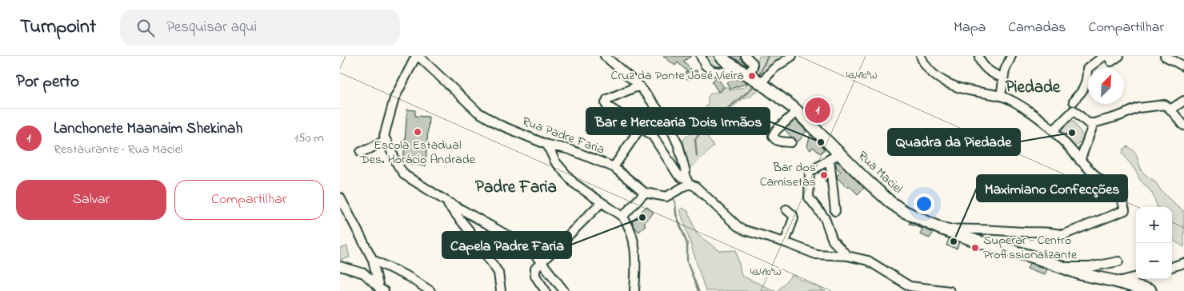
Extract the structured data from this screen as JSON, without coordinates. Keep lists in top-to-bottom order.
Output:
{
  "streets": {
    "main road": ["Rua Maciel"],
    "street": ["Rua Padre Faria"]
  },
  "districts": ["Piedade", "Padre Faria"],
  "places": [
    "Cruz da Ponte José Vieira",
    "Escola Estadual Des. Horácio Andrade",
    "Quadra da Piedade",
    "Bar e Mercearia Dois Irmãos",
    "Bar dos Camisetas",
    "Capela Padre Faria",
    "Maximiano Confecções",
    "Superar - Centro Profissionalizante"
  ],
  "north": "top right",
  "page": {
    "header": "Turnpoint",
    "search": "Pesquisar aqui",
    "nav": ["Mapa", "Camadas", "Compartilhar"],
    "heading": "Por perto",
    "pins": "1",
    "list": [
      {
        "mark": "1",
        "name": "Lanchonete Maanaim Shekinah",
        "note": "Restaurante · Rua Maciel",
        "value": "150 m"
      }
    ],
    "buttons": ["Salvar", "Compartilhar"],
    "map_buttons": ["+", "−"]
  },
  "coordinates": ["43.490°W"]
}
